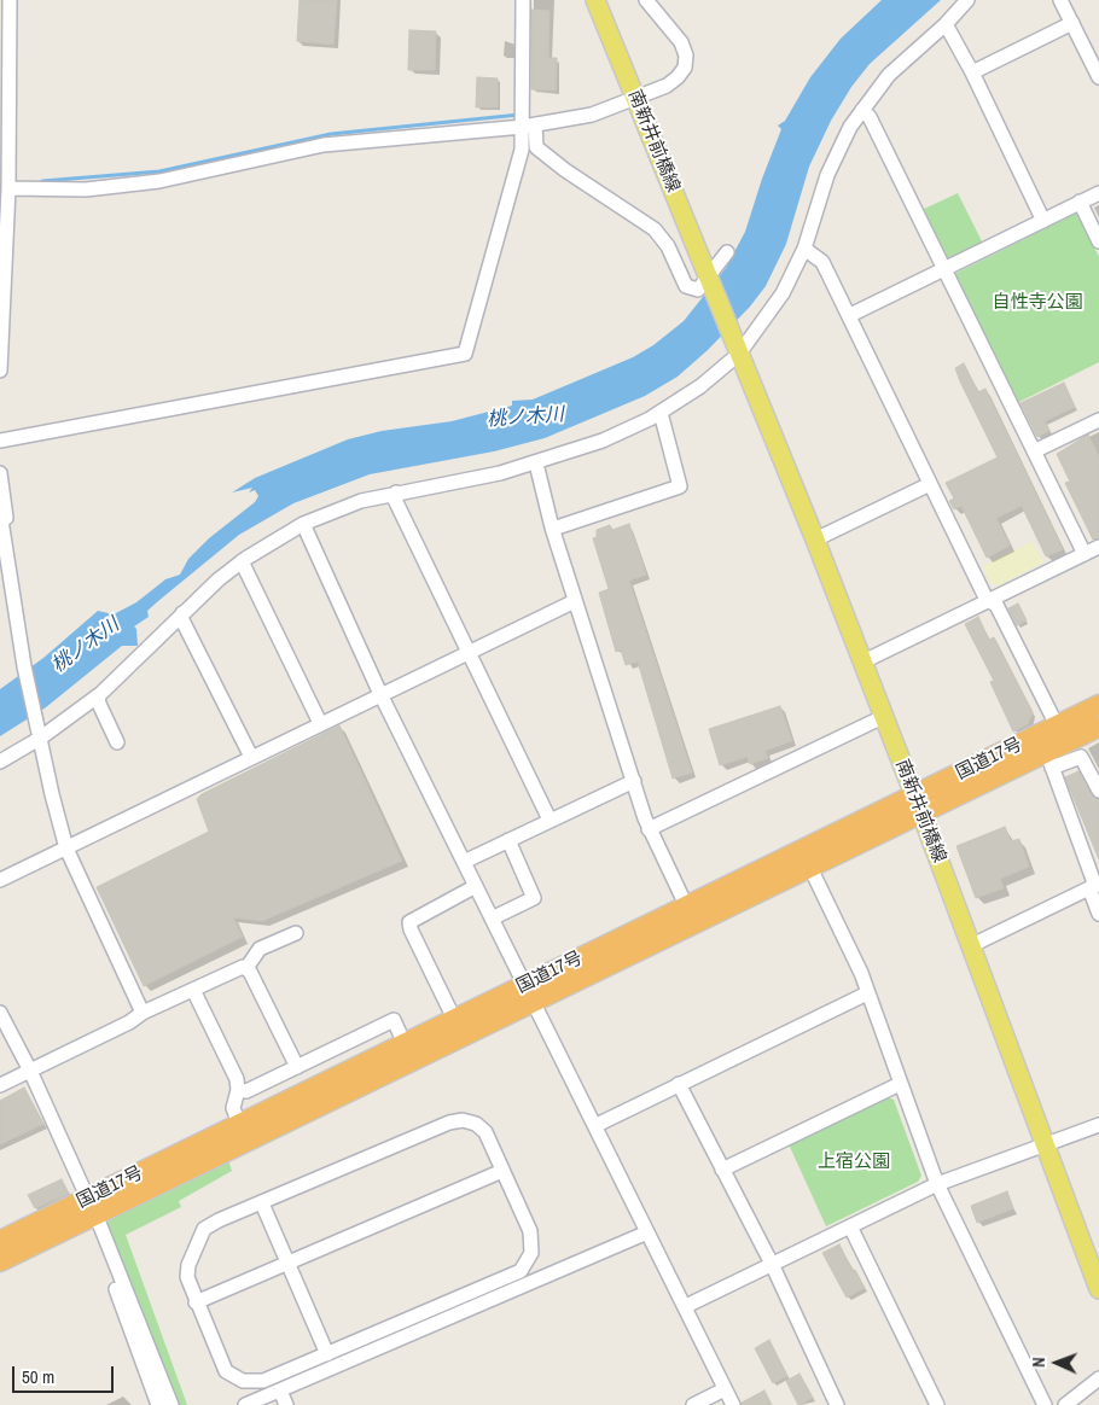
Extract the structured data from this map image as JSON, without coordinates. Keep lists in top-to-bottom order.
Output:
{
  "streets": {
    "highway": ["国道17号"],
    "main road": ["南新井前橋線"]
  },
  "crossings": [
    ["南新井前橋線", "国道17号"]
  ],
  "water": ["桃ノ木川"],
  "parks": ["自性寺公園", "上宿公園"],
  "scale_bar": "50 m",
  "north": "left"
}
